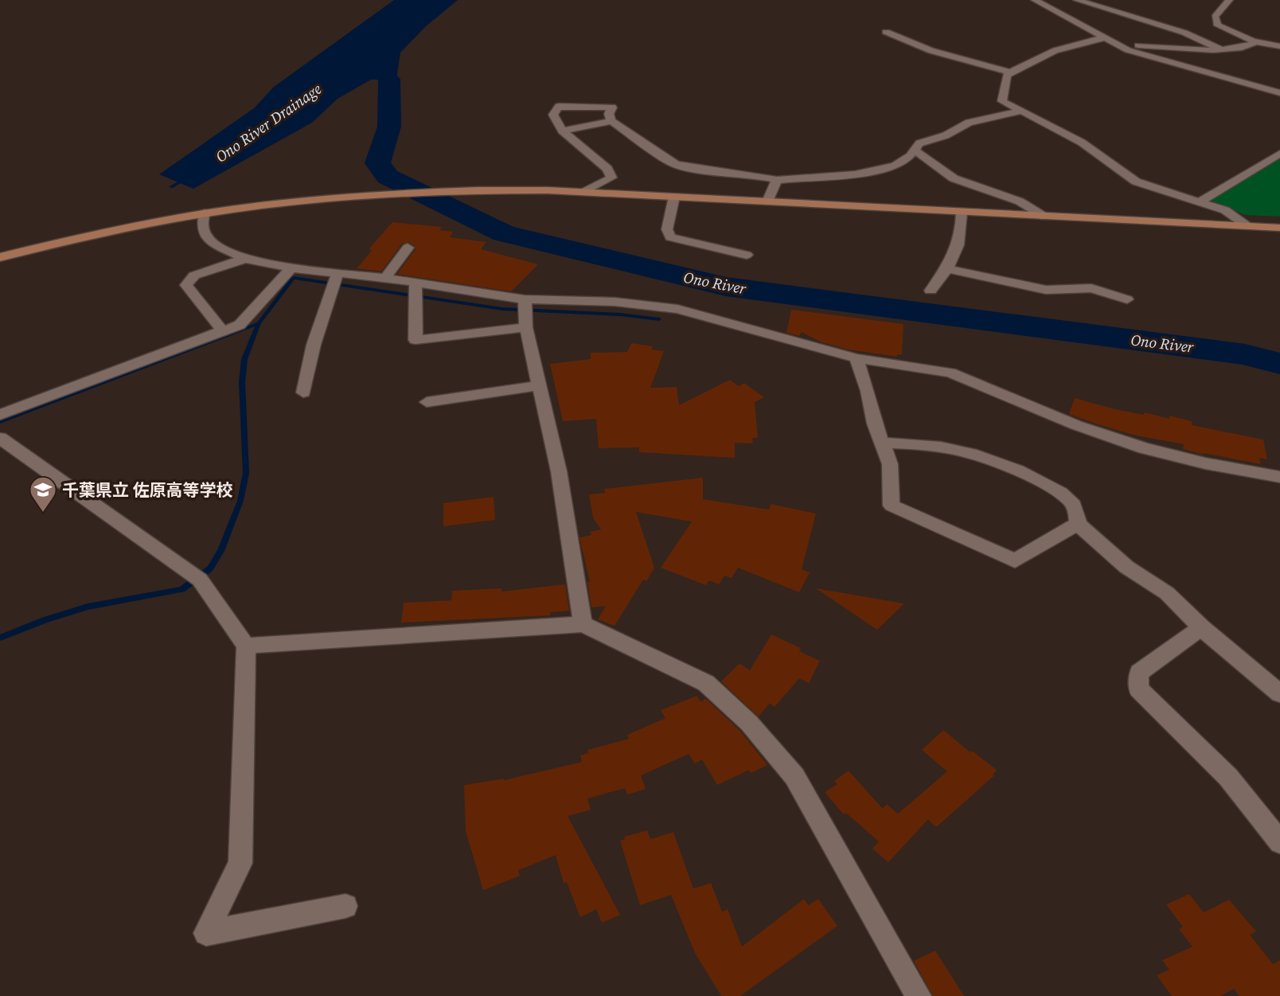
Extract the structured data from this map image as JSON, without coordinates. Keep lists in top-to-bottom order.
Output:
{
  "water": ["Ono River Drainage", "Ono River"],
  "places": {
    "school or university": ["千葉県立 佐原高等学校"]
  }
}
